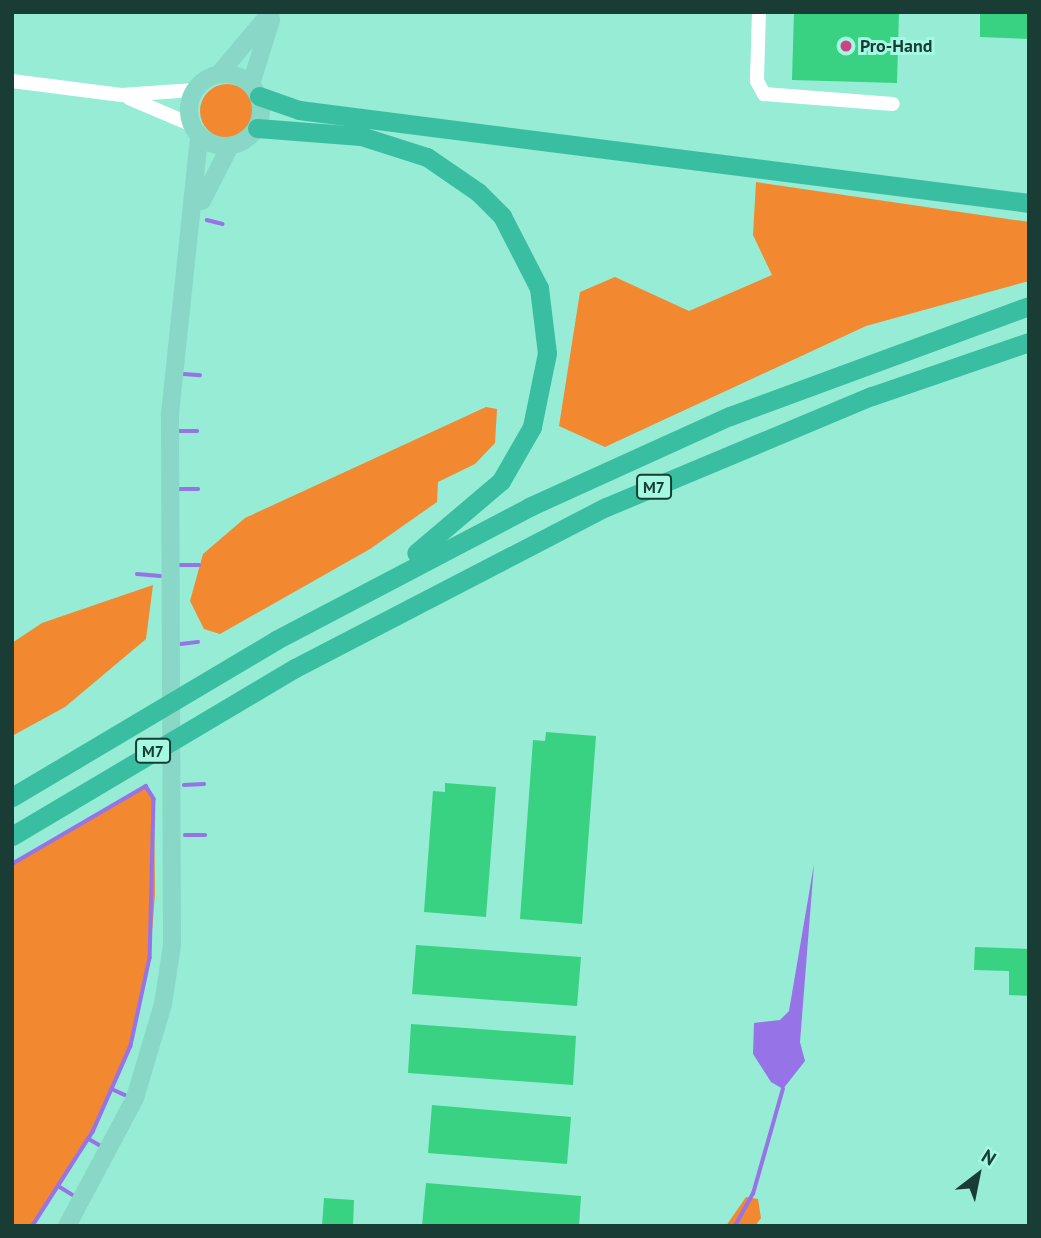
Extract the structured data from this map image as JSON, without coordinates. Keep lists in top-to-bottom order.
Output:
{
  "streets": {
    "highway": ["M7"]
  },
  "places": ["Pro-Hand"],
  "north": "top right"
}
